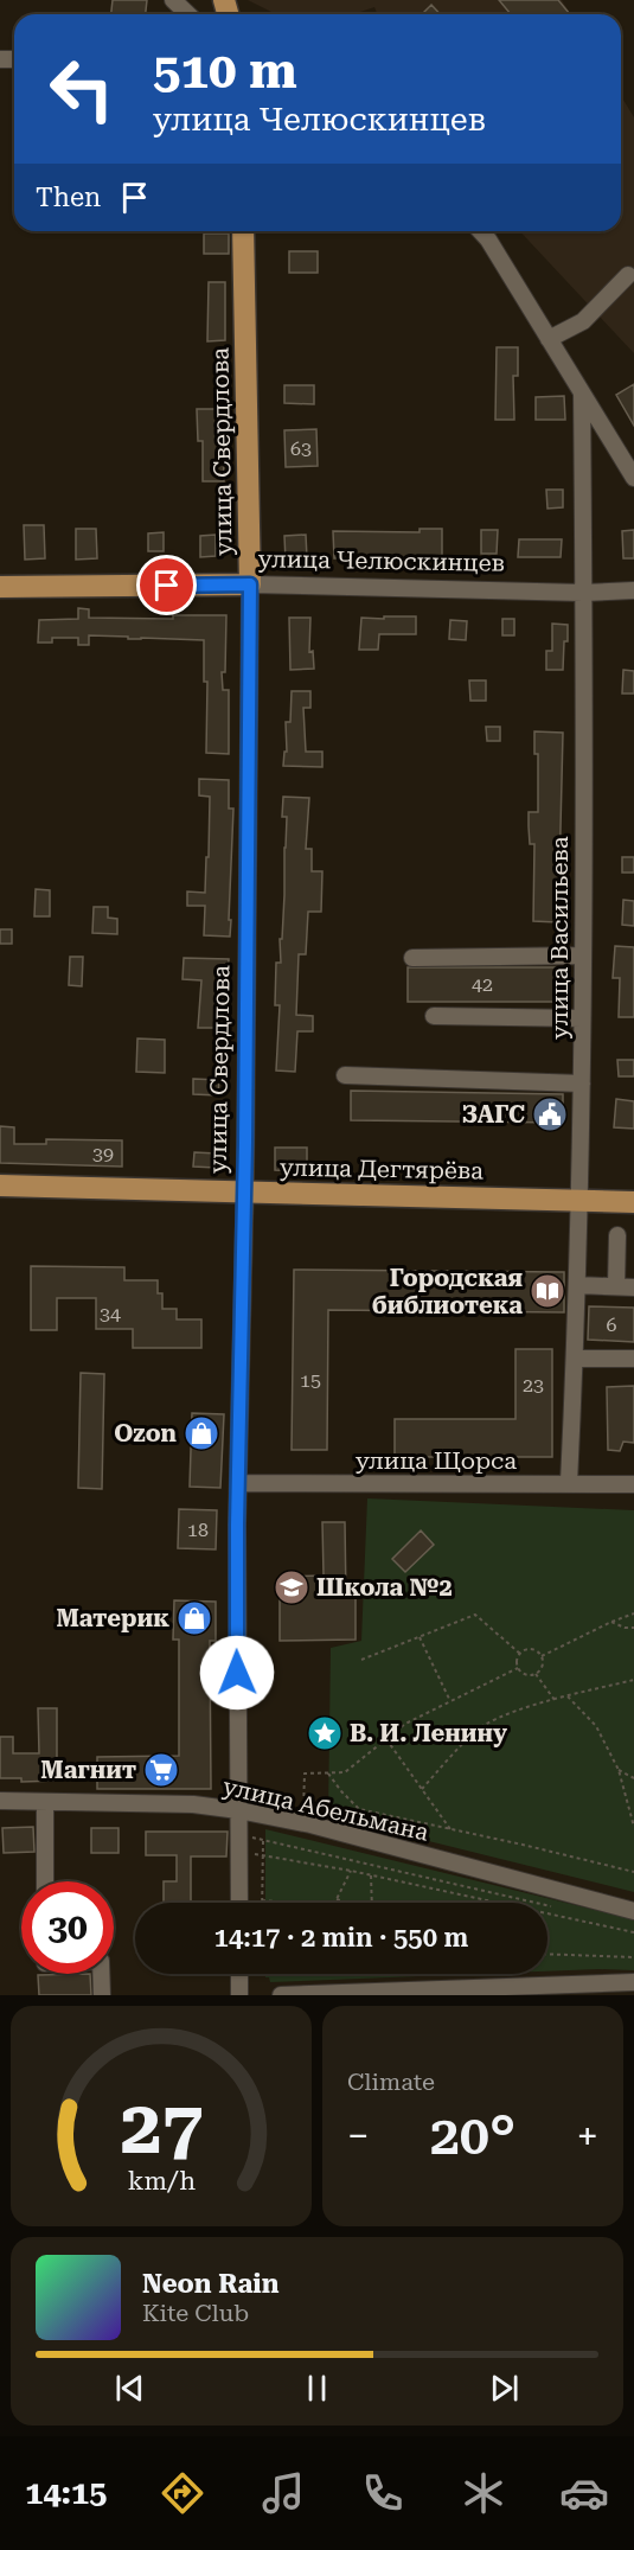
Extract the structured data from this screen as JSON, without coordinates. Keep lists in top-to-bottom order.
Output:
{
  "streets": {
    "main road": ["улица Свердлова", "улица Челюскинцев", "улица Дегтярёва"],
    "street": ["улица Васильева", "улица Щорса", "улица Абельмана"]
  },
  "crossings": [
    ["улица Свердлова", "улица Челюскинцев"],
    ["улица Свердлова", "улица Дегтярёва"],
    ["улица Свердлова", "улица Щорса"],
    ["улица Свердлова", "улица Абельмана"],
    ["улица Челюскинцев", "улица Васильева"],
    ["улица Васильева", "улица Дегтярёва"],
    ["улица Васильева", "улица Щорса"]
  ],
  "places": {
    "public building": ["ЗАГС"],
    "library": ["Городская библиотека"],
    "shop": ["Ozon", "Материк"],
    "school or university": ["Школа №2"],
    "place": ["В. И. Ленину"],
    "supermarket": ["Магнит"]
  },
  "house_numbers": [
    "63",
    "42",
    "39",
    "34",
    "6",
    "15",
    "23",
    "18"
  ],
  "page": {
    "turn": ["510 m", "улица Челюскинцев"],
    "then": "Then",
    "limit": "30",
    "trip": "14:17 · 2 min · 550 m",
    "tile": "Climate",
    "heat": ["−", "20°", "+"],
    "song": ["Neon Rain", "Kite Club"],
    "tabs": "14:15",
    "gauge": ["27", "km/h"]
  }
}
